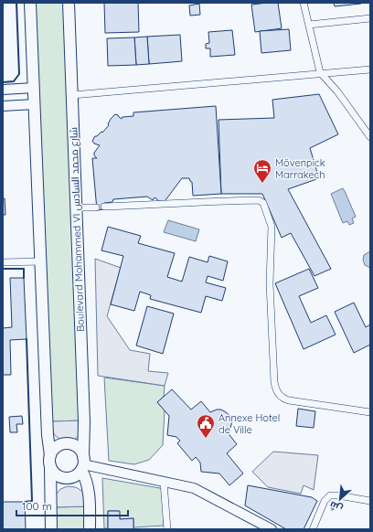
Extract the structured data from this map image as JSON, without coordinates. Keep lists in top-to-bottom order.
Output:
{
  "streets": {
    "main road": ["Boulevard Mohammed VI شارع محمد السادس"]
  },
  "places": {
    "hotel": ["Mövenpick Marrakech"],
    "public building": ["Annexe Hotel de Ville"]
  },
  "scale_bar": "100 m",
  "north": "bottom left"
}
